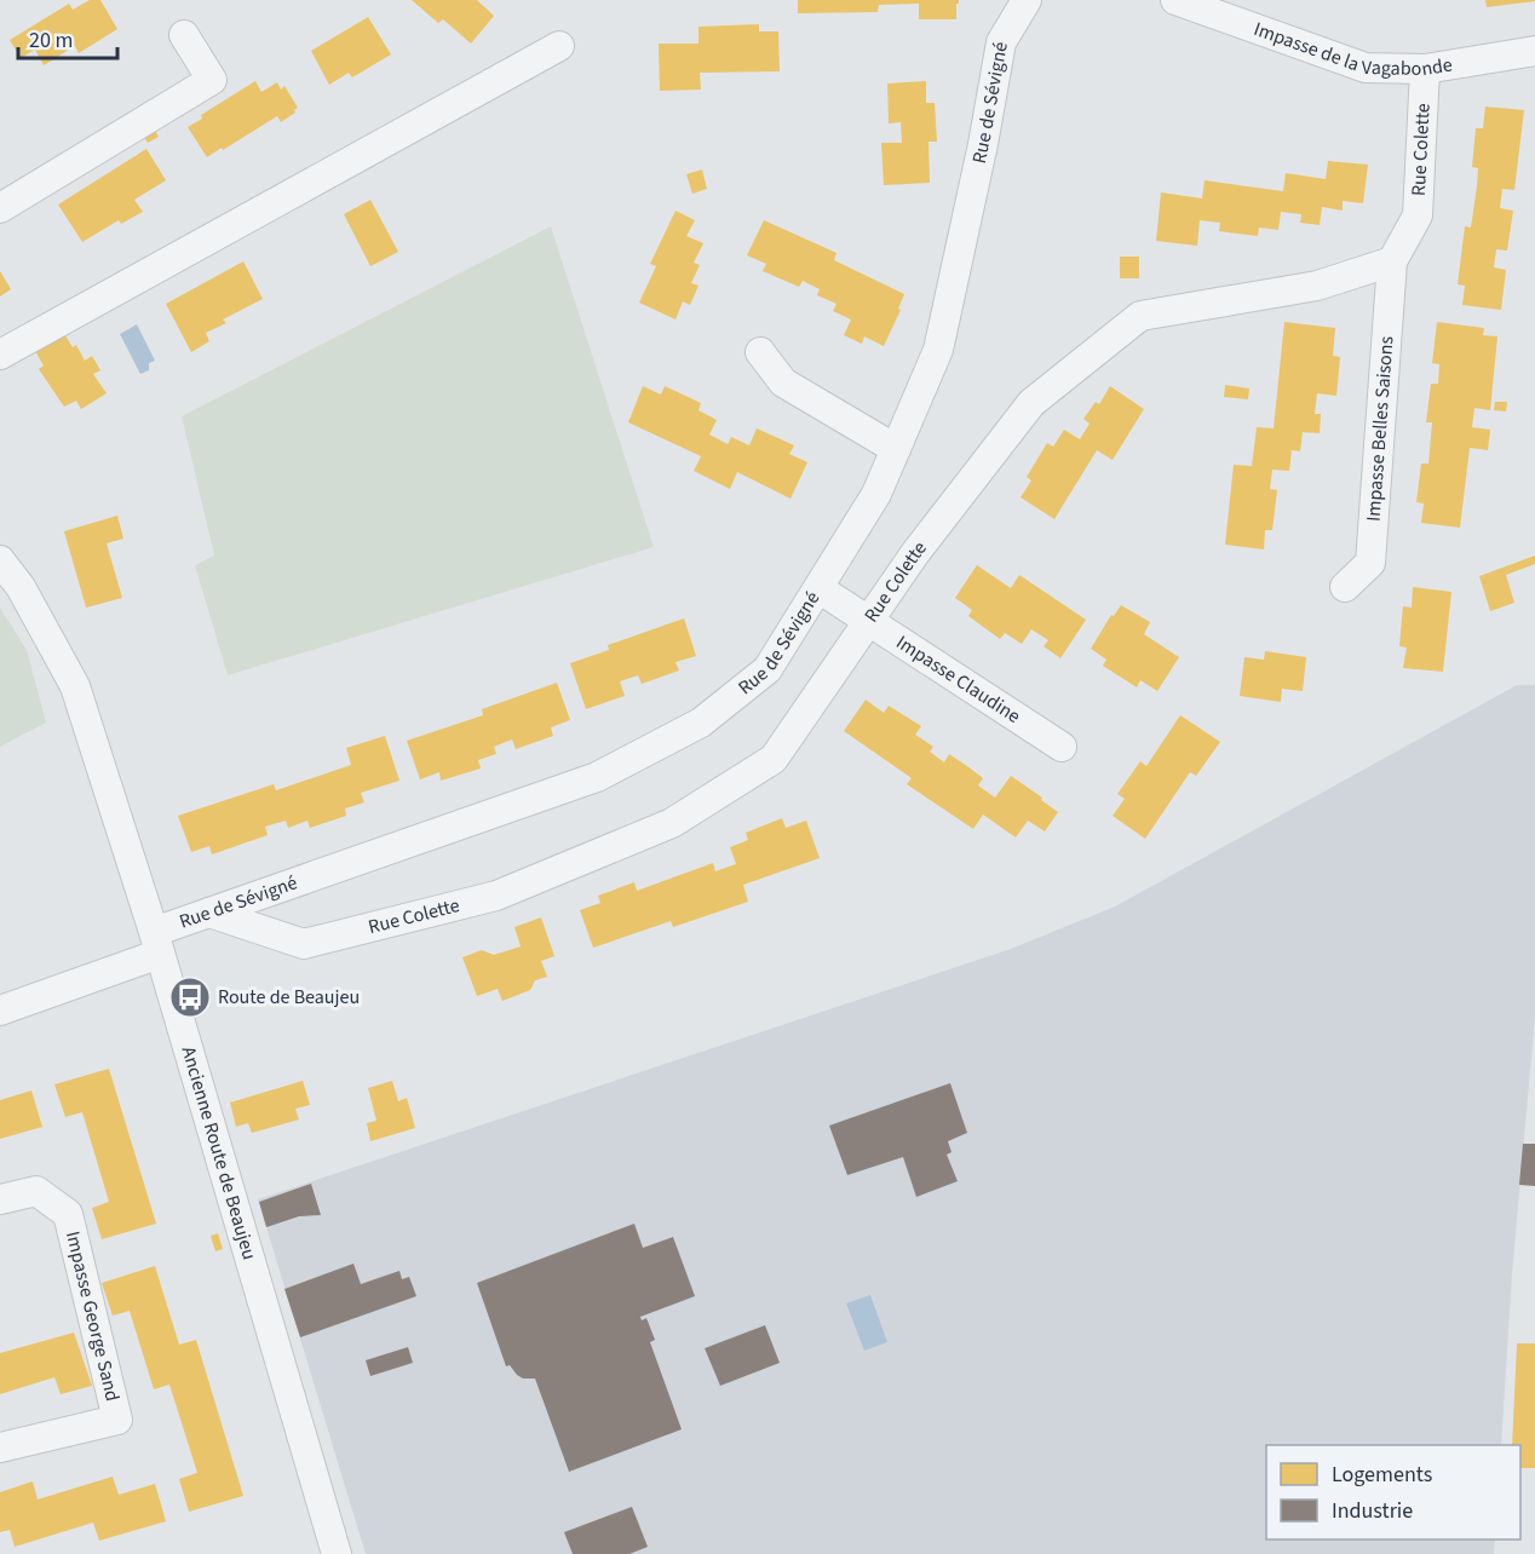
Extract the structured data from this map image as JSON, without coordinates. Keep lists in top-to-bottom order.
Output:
{
  "streets": {
    "street": [
      "Impasse de la Vagabonde",
      "Rue de Sévigné",
      "Rue Colette",
      "Impasse Belles Saisons",
      "Impasse Claudine",
      "Ancienne Route de Beaujeu",
      "Impasse George Sand"
    ]
  },
  "crossings": [
    ["Impasse de la Vagabonde", "Rue Colette"],
    ["Rue de Sévigné", "Rue Colette"],
    ["Rue de Sévigné", "Impasse Claudine"],
    ["Rue de Sévigné", "Ancienne Route de Beaujeu"],
    ["Rue Colette", "Impasse Belles Saisons"],
    ["Rue Colette", "Impasse Claudine"]
  ],
  "places": {
    "bus stop": ["Route de Beaujeu"]
  },
  "legend": ["Logements", "Industrie"],
  "scale_bar": "20 m"
}
